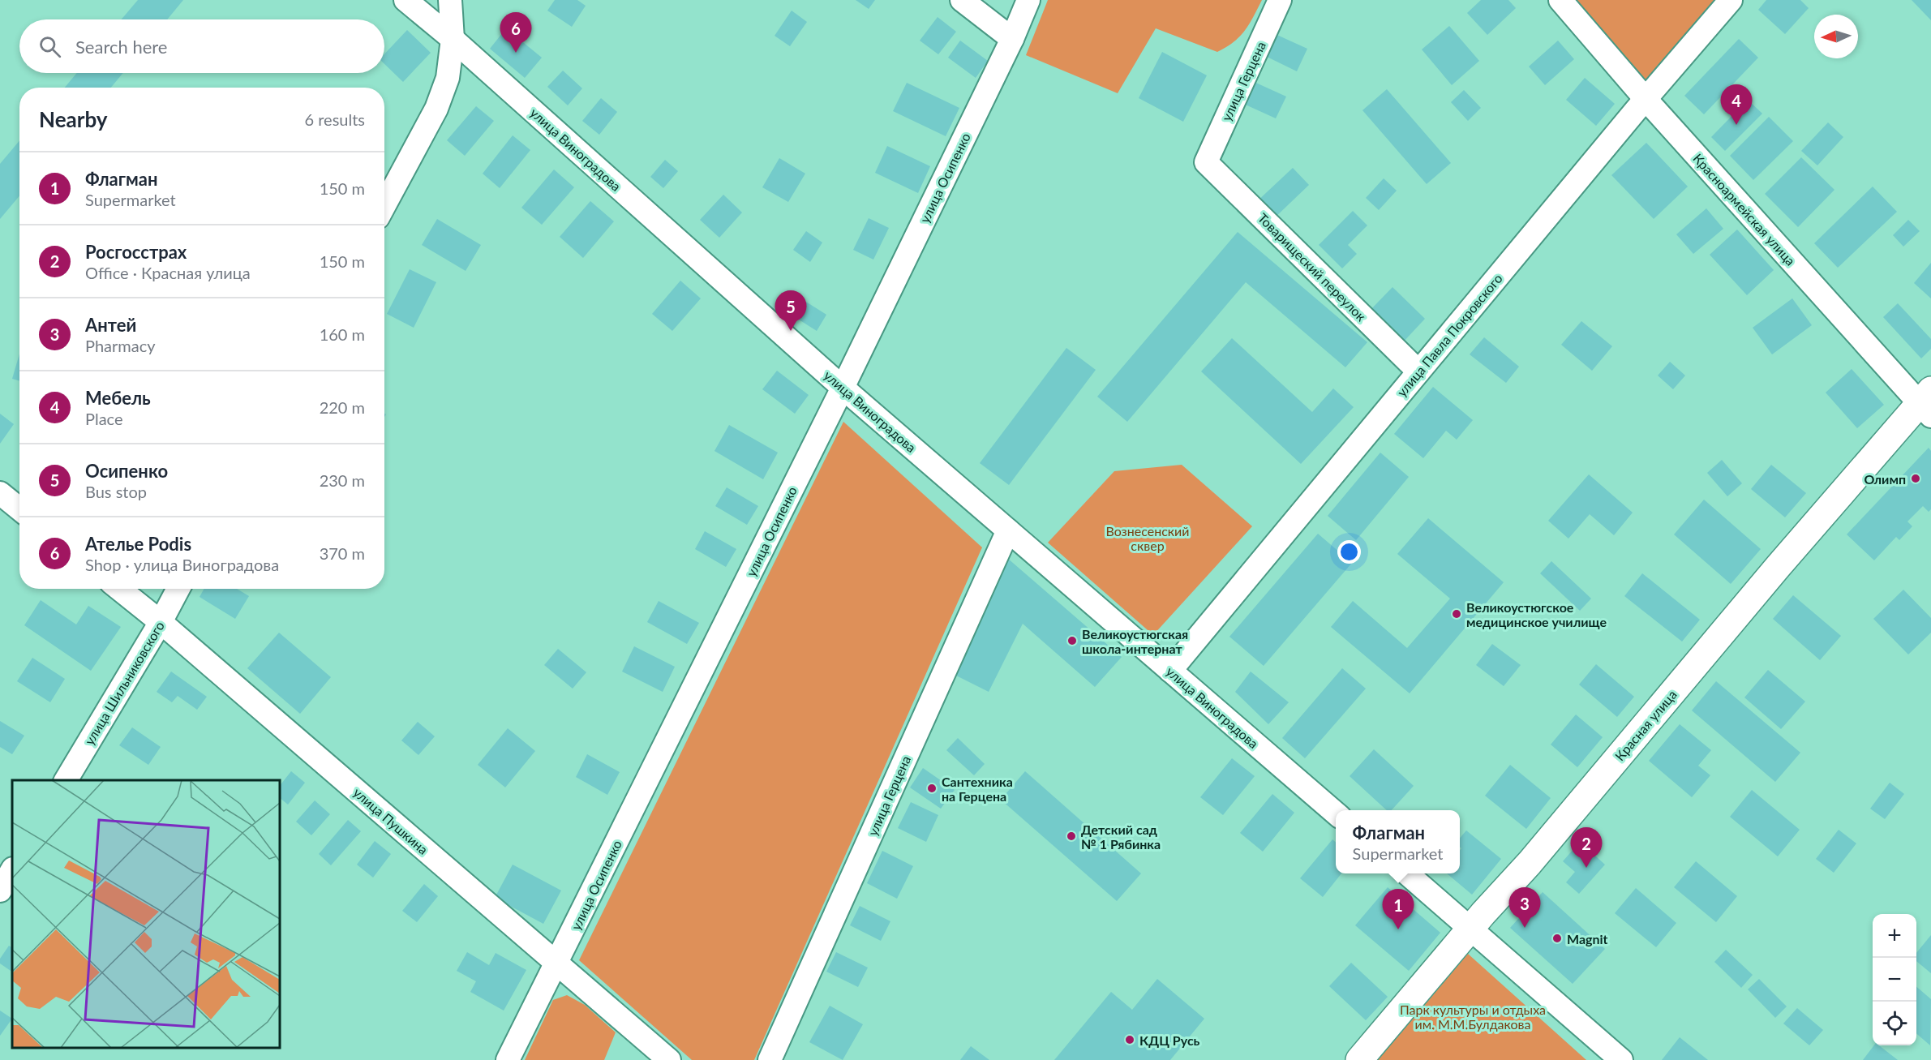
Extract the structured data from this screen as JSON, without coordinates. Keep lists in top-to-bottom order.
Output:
{
  "streets": {
    "main road": ["Красная улица"],
    "street": [
      "улица Герцена",
      "улица Виноградова",
      "улица Осипенко",
      "Красноармейская улица",
      "Товарищеский переулок",
      "улица Павла Покровского",
      "улица Шильниковского",
      "улица Пушкина"
    ]
  },
  "crossings": [
    ["улица Герцена", "улица Виноградова"],
    ["улица Герцена", "Товарищеский переулок"],
    ["улица Виноградова", "улица Осипенко"],
    ["улица Виноградова", "улица Павла Покровского"],
    ["улица Осипенко", "улица Пушкина"],
    ["Красноармейская улица", "улица Павла Покровского"],
    ["Красноармейская улица", "Красная улица"],
    ["Товарищеский переулок", "улица Павла Покровского"],
    ["улица Шильниковского", "улица Пушкина"]
  ],
  "parks": ["Вознесенский сквер", "Парк культуры и отдыха им. М.М.Булдакова"],
  "places": [
    "Олимп",
    "Великоустюгское медицинское училище",
    "Великоустюгская школа-интернат",
    "Сантехника на Герцена",
    "Детский сад № 1 Рябинка",
    "Magnit",
    "КДЦ Русь"
  ],
  "north": "left",
  "page": {
    "pins": [
      "6",
      "4",
      "5",
      "2",
      "3",
      "1"
    ],
    "search": "Search here",
    "heading": ["Nearby", "6 results"],
    "list": [
      {
        "mark": "1",
        "name": "Флагман",
        "note": "Supermarket",
        "value": "150 m"
      },
      {
        "mark": "2",
        "name": "Росгосстрах",
        "note": "Office · Красная улица",
        "value": "150 m"
      },
      {
        "mark": "3",
        "name": "Антей",
        "note": "Pharmacy",
        "value": "160 m"
      },
      {
        "mark": "4",
        "name": "Мебель",
        "note": "Place",
        "value": "220 m"
      },
      {
        "mark": "5",
        "name": "Осипенко",
        "note": "Bus stop",
        "value": "230 m"
      },
      {
        "mark": "6",
        "name": "Ателье Podis",
        "note": "Shop · улица Виноградова",
        "value": "370 m"
      }
    ],
    "popup": ["Флагман", "Supermarket"],
    "map_buttons": ["+", "−"]
  }
}
